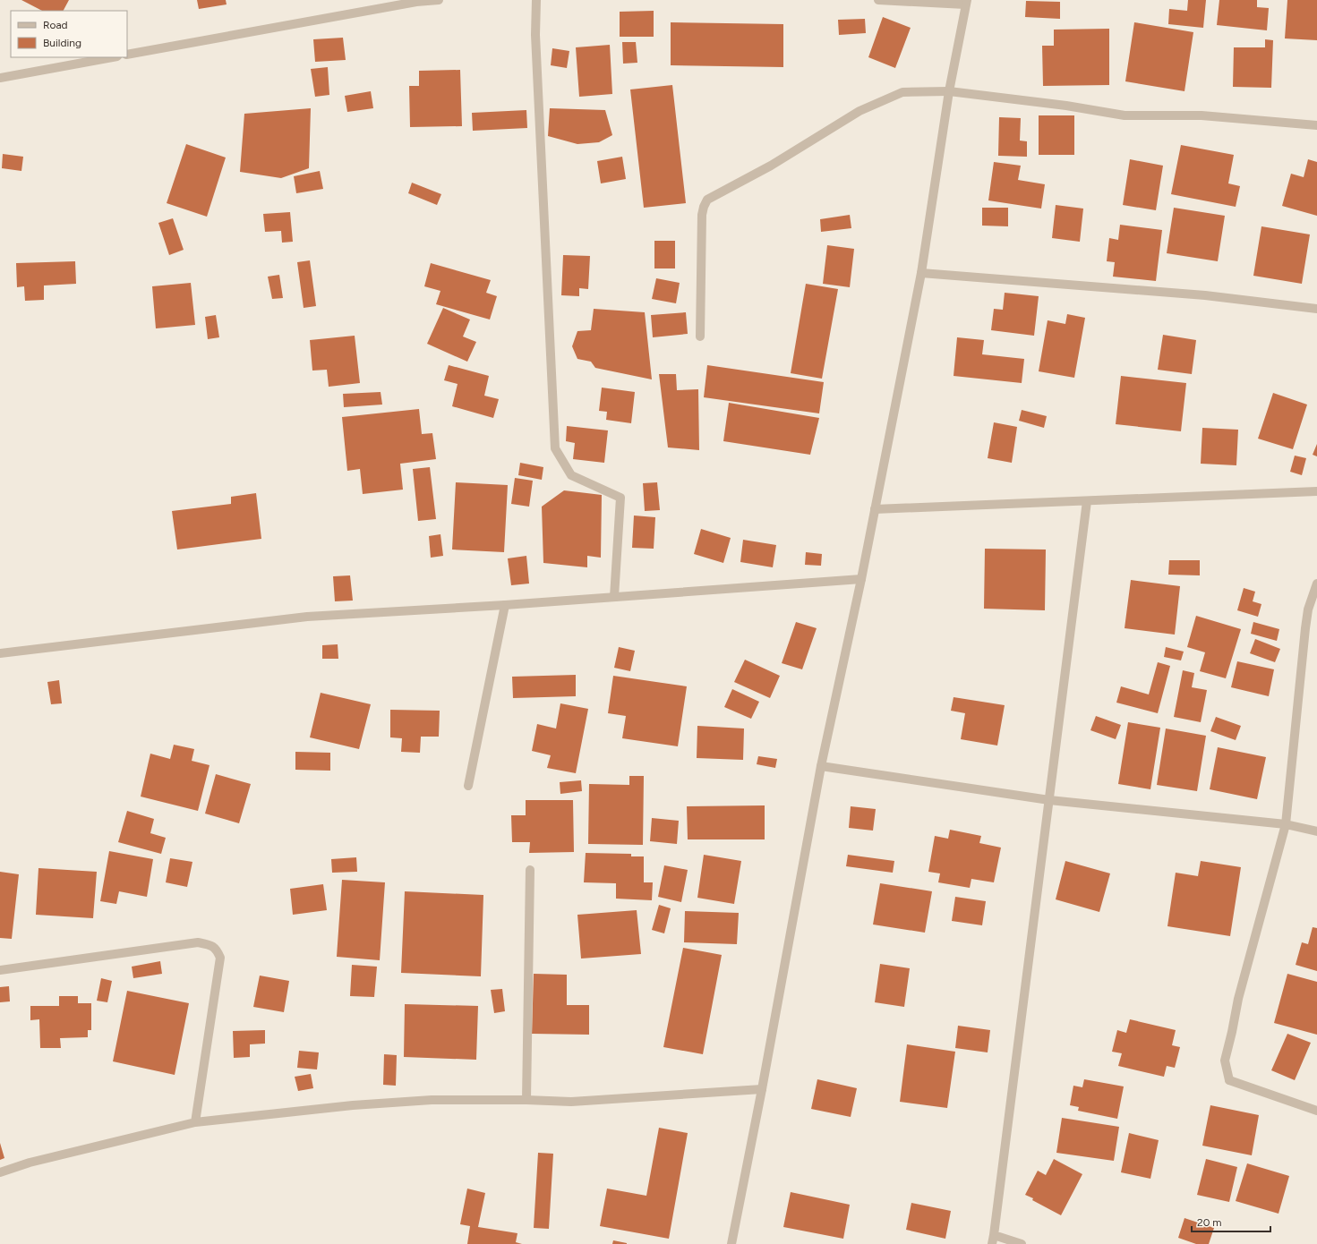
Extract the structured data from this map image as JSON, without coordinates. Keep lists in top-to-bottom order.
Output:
{
  "legend": ["Road", "Building"],
  "scale_bar": "20 m"
}
